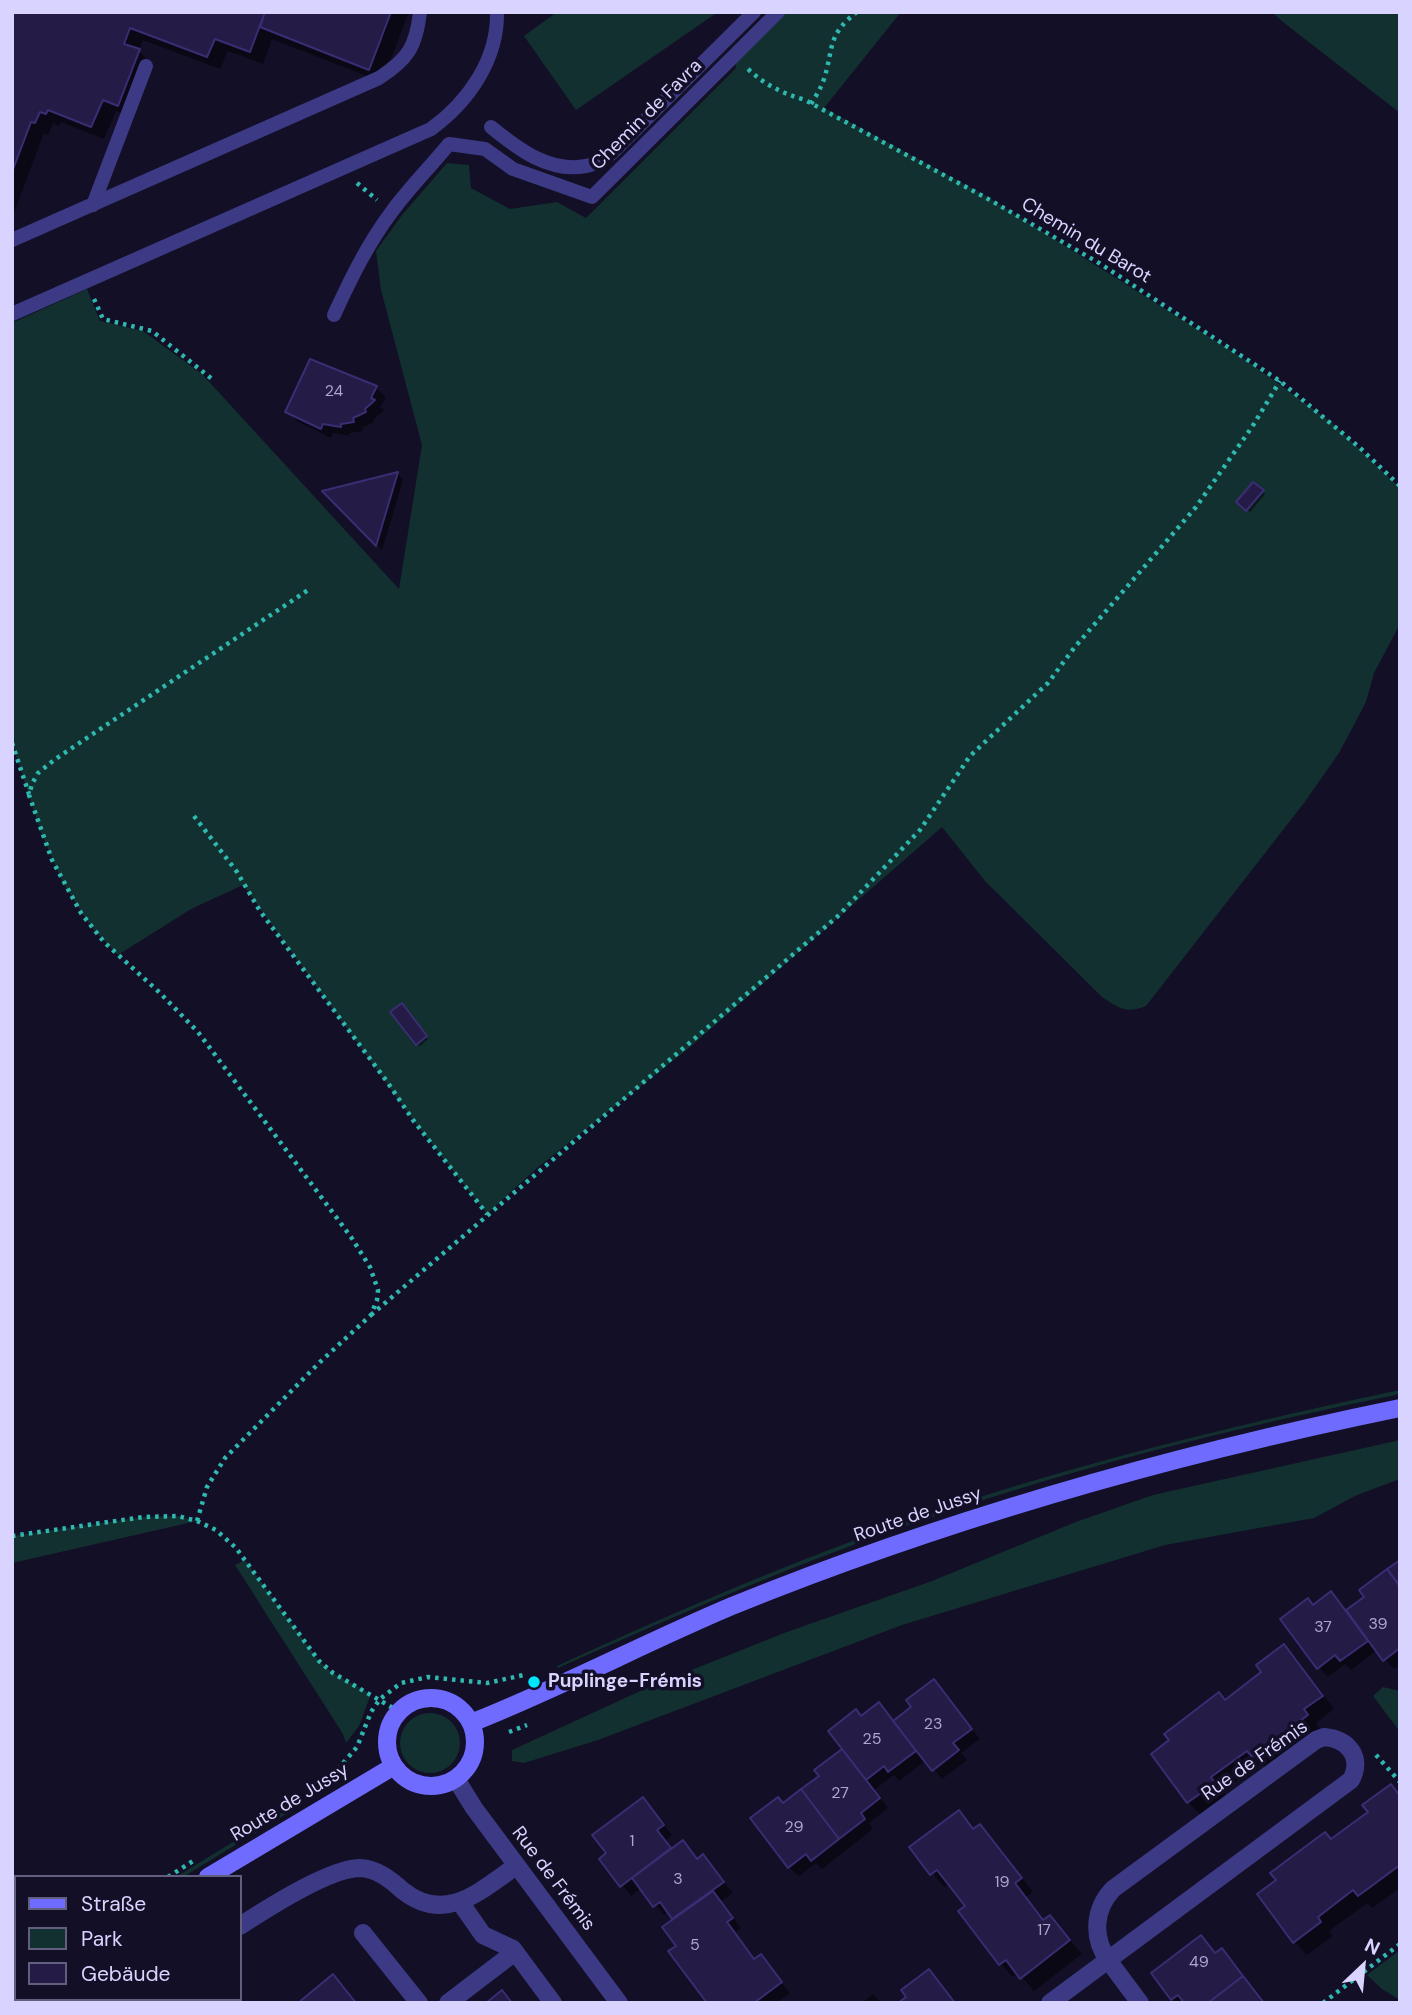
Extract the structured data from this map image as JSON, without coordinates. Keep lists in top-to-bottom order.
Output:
{
  "streets": {
    "main road": ["Route de Jussy"],
    "street": ["Rue de Frémis"],
    "lane": ["Chemin de Favra"],
    "path": ["Chemin du Barot"]
  },
  "crossings": [
    ["Chemin de Favra", "Chemin du Barot"],
    ["Route de Jussy", "Rue de Frémis"]
  ],
  "places": ["Puplinge-Frémis"],
  "house_numbers": [
    "24",
    "39",
    "37",
    "23",
    "25",
    "27",
    "29",
    "1",
    "3",
    "19",
    "17",
    "5",
    "49"
  ],
  "legend": ["Straße", "Park", "Gebäude"],
  "north": "top right"
}
